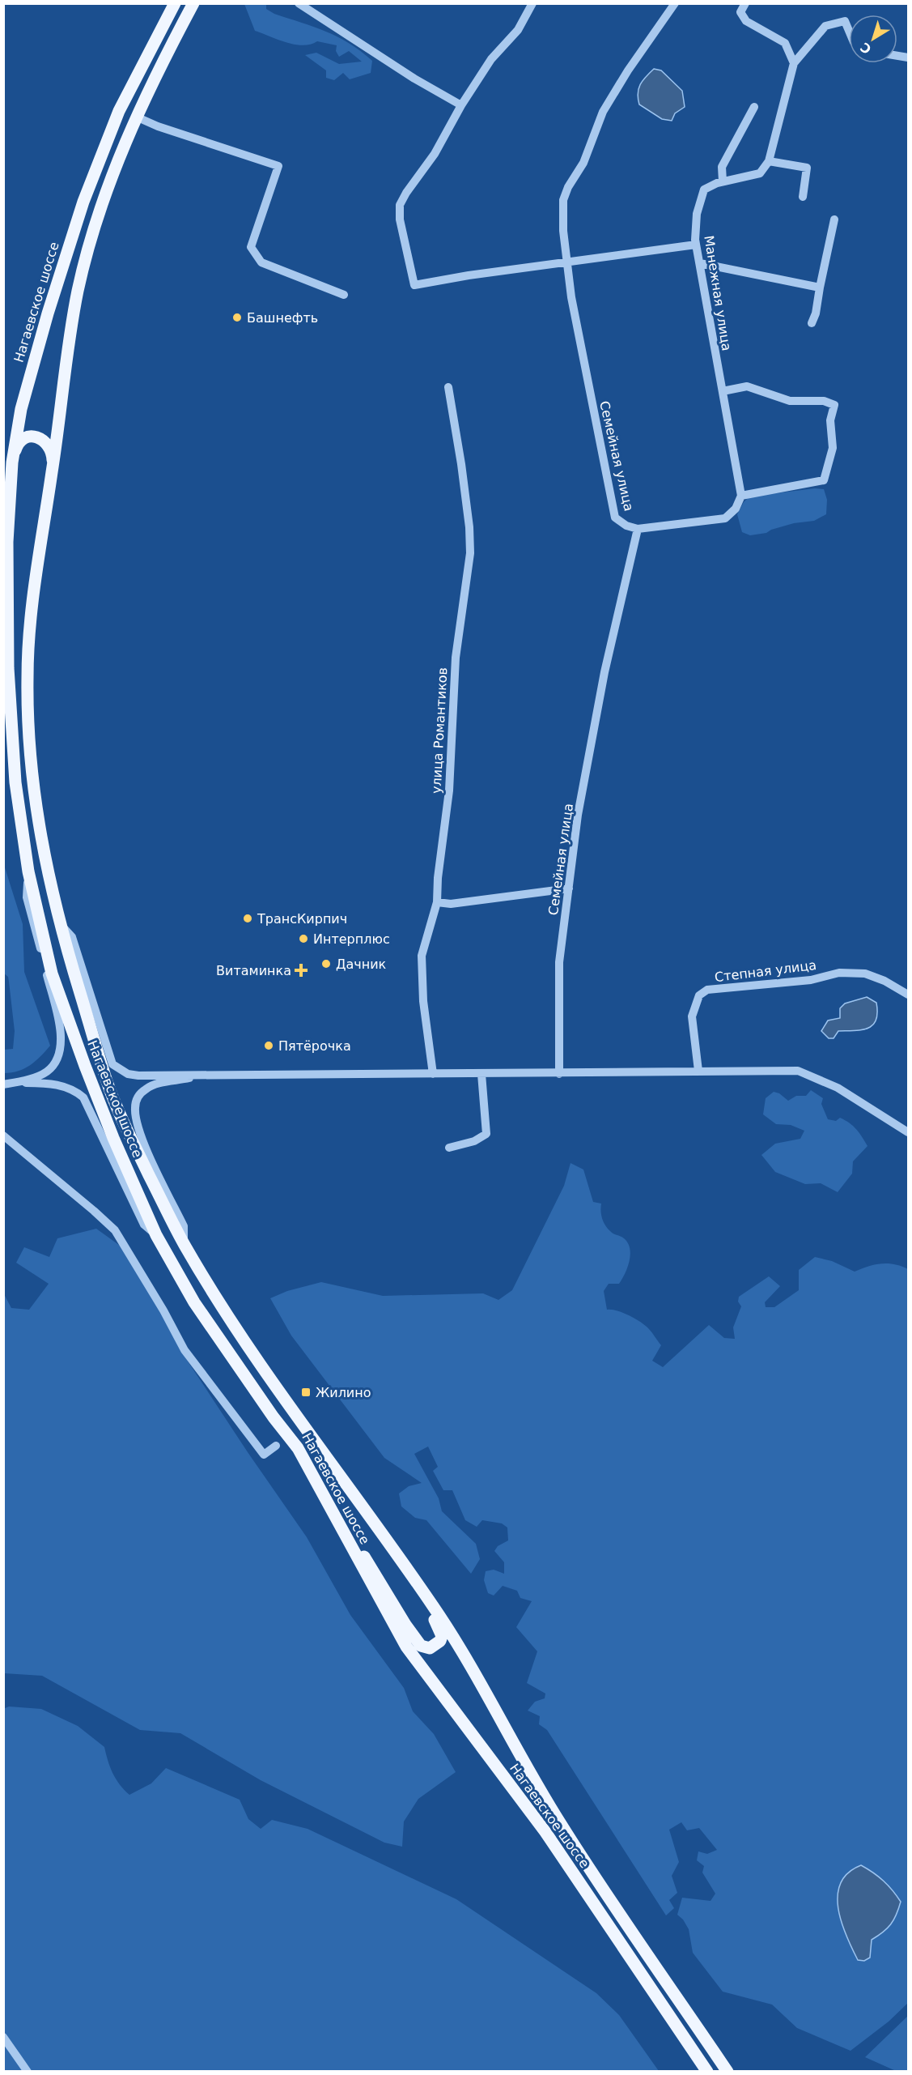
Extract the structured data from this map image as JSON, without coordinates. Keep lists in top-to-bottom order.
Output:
{
  "streets": {
    "main road": ["Нагаевское шоссе"],
    "street": [
      "Манежная улица",
      "Семейная улица",
      "улица Романтиков",
      "Степная улица"
    ]
  },
  "places": {
    "other": [
      "Башнефть",
      "ТрансКирпич",
      "Интерплюс",
      "Дачник",
      "Пятёрочка"
    ],
    "health": ["Витаминка"],
    "transit": ["Жилино"]
  },
  "north": "bottom left"
}
